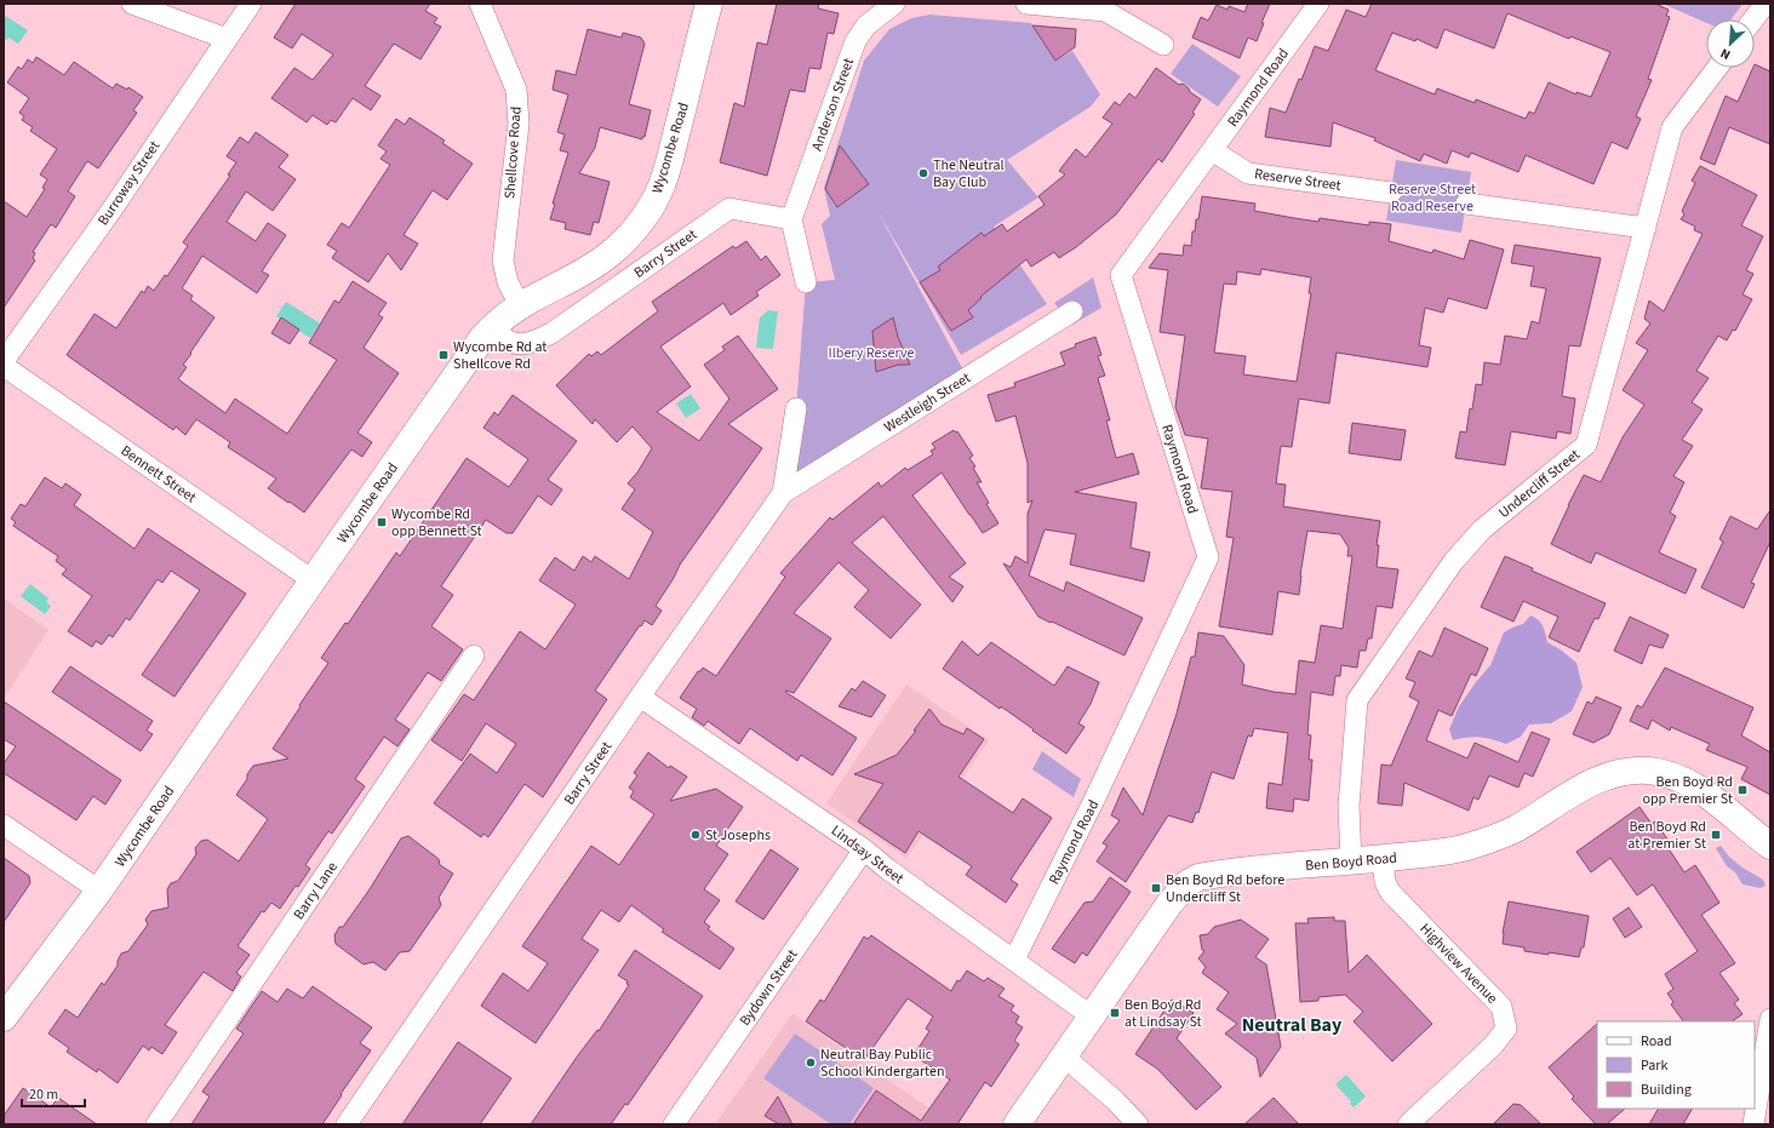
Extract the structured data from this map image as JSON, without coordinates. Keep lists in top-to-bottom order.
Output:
{
  "streets": {
    "street": [
      "Raymond Road",
      "Anderson Street",
      "Wycombe Road",
      "Shellcove Road",
      "Reserve Street",
      "Burroway Street",
      "Barry Street",
      "Westleigh Street",
      "Bennett Street",
      "Undercliff Street",
      "Lindsay Street",
      "Ben Boyd Road",
      "Barry Lane",
      "Highview Avenue",
      "Bydown Street"
    ]
  },
  "crossings": [
    ["Raymond Road", "Reserve Street"],
    ["Raymond Road", "Lindsay Street"],
    ["Anderson Street", "Barry Street"],
    ["Wycombe Road", "Shellcove Road"],
    ["Wycombe Road", "Barry Street"],
    ["Wycombe Road", "Bennett Street"],
    ["Barry Street", "Westleigh Street"],
    ["Barry Street", "Lindsay Street"],
    ["Undercliff Street", "Ben Boyd Road"],
    ["Lindsay Street", "Ben Boyd Road"],
    ["Lindsay Street", "Bydown Street"],
    ["Ben Boyd Road", "Highview Avenue"]
  ],
  "districts": ["Neutral Bay"],
  "parks": ["Reserve Street Road Reserve", "Ilbery Reserve"],
  "places": {
    "other": ["The Neutral Bay Club", "St Josephs", "Neutral Bay Public School Kindergarten"],
    "transit": [
      "Wycombe Rd at Shellcove Rd",
      "Wycombe Rd opp Bennett St",
      "Ben Boyd Rd opp Premier St",
      "Ben Boyd Rd at Premier St",
      "Ben Boyd Rd before Undercliff St",
      "Ben Boyd Rd at Lindsay St"
    ]
  },
  "legend": ["Road", "Park", "Building"],
  "scale_bar": "20 m",
  "north": "bottom left"
}
